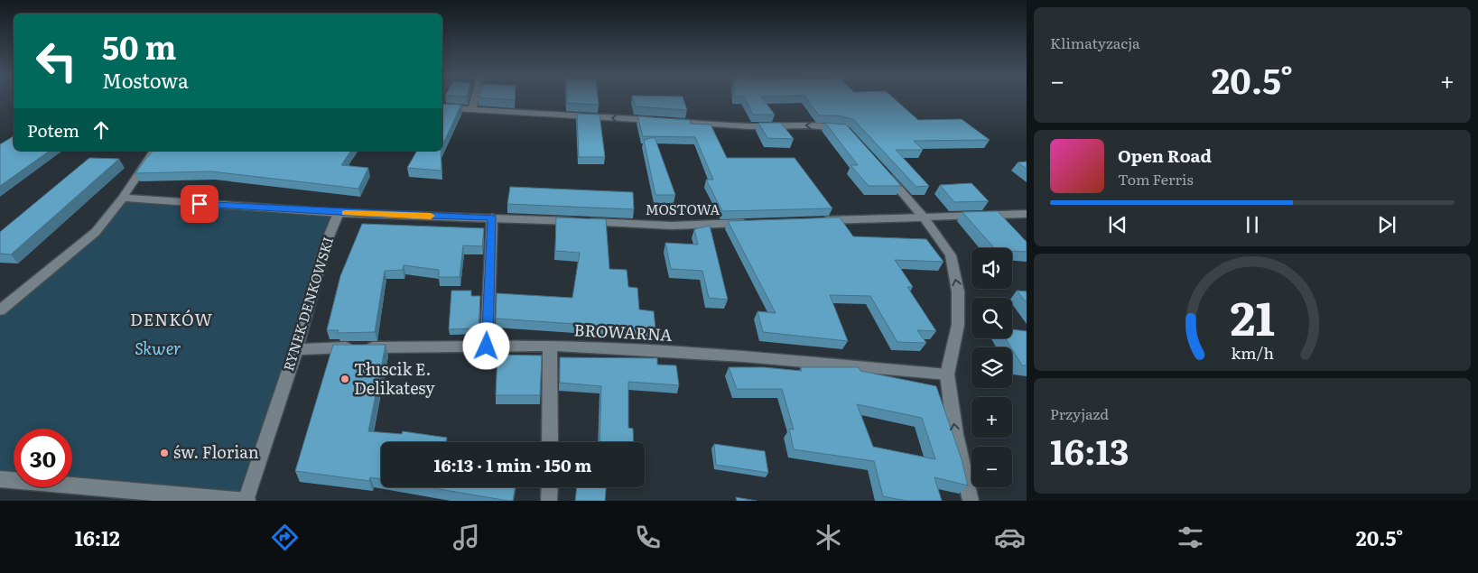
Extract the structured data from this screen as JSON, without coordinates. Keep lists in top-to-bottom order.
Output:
{
  "streets": {
    "street": ["MOSTOWA", "RYNEK DENKOWSKI", "BROWARNA"]
  },
  "crossings": [
    ["MOSTOWA", "RYNEK DENKOWSKI"],
    ["RYNEK DENKOWSKI", "BROWARNA"]
  ],
  "districts": ["DENKÓW"],
  "parks": ["Skwer"],
  "places": ["Tłuscik E. Delikatesy", "św. Florian"],
  "page": {
    "tile": [
      "Klimatyzacja",
      ["Przyjazd", "16:13"]
    ],
    "turn": ["50 m", "Mostowa"],
    "heat": ["−", "20.5°", "+"],
    "then": "Potem",
    "song": ["Open Road", "Tom Ferris"],
    "map_buttons": ["+", "−"],
    "limit": "30",
    "trip": "16:13 · 1 min · 150 m",
    "tabs": ["16:12", "20.5°"],
    "gauge": ["21", "km/h"]
  }
}
